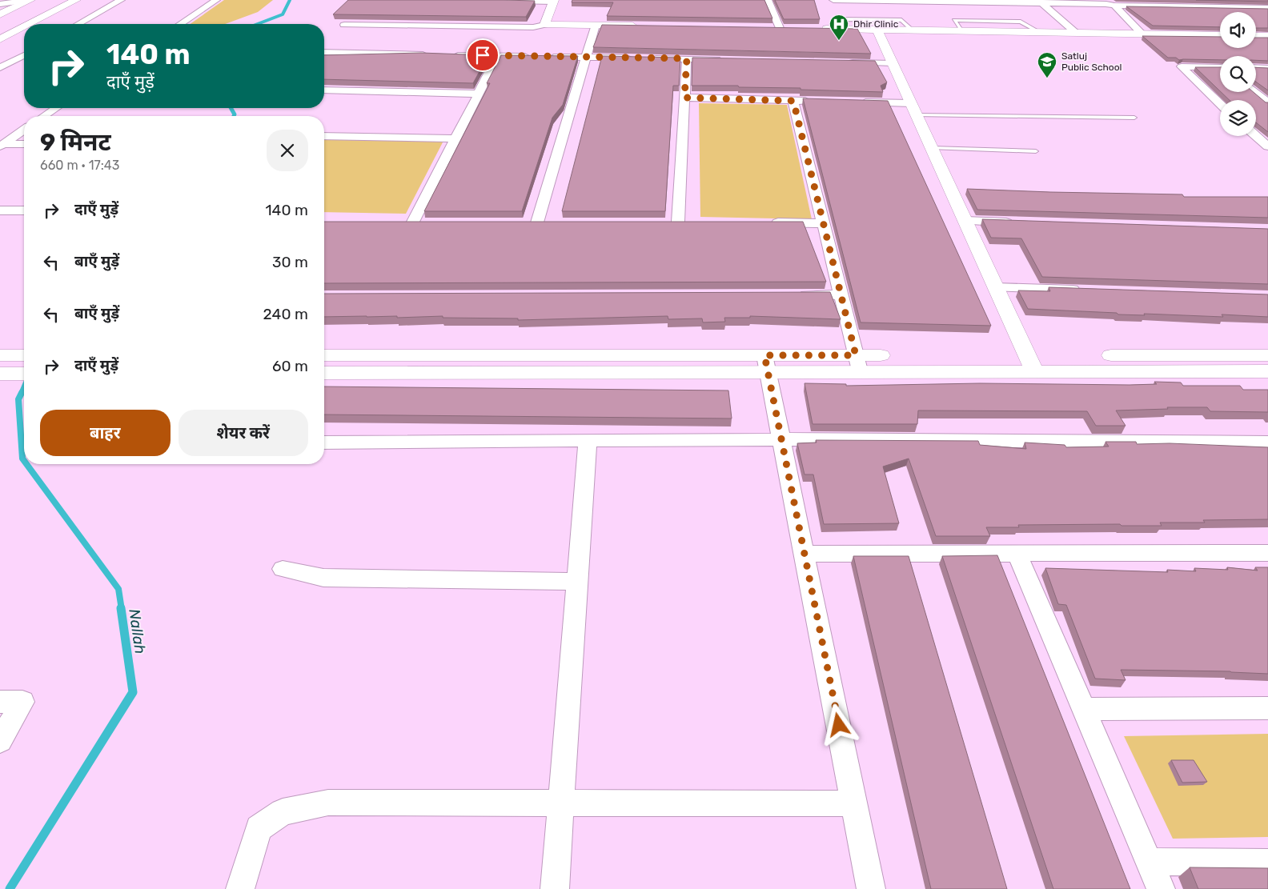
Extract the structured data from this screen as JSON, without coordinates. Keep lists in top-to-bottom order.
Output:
{
  "water": ["Nallah"],
  "places": {
    "hospital": ["Dhir Clinic"],
    "school or university": ["Satluj Public School"]
  },
  "page": {
    "turn": ["140 m", "दाएँ मुड़ें"],
    "heading": ["9 मिनट", "660 m · 17:43"],
    "list": [
      {
        "name": "दाएँ मुड़ें",
        "value": "140 m"
      },
      {
        "name": "बाएँ मुड़ें",
        "value": "30 m"
      },
      {
        "name": "बाएँ मुड़ें",
        "value": "240 m"
      },
      {
        "name": "दाएँ मुड़ें",
        "value": "60 m"
      }
    ],
    "buttons": ["बाहर", "शेयर करें"]
  }
}
